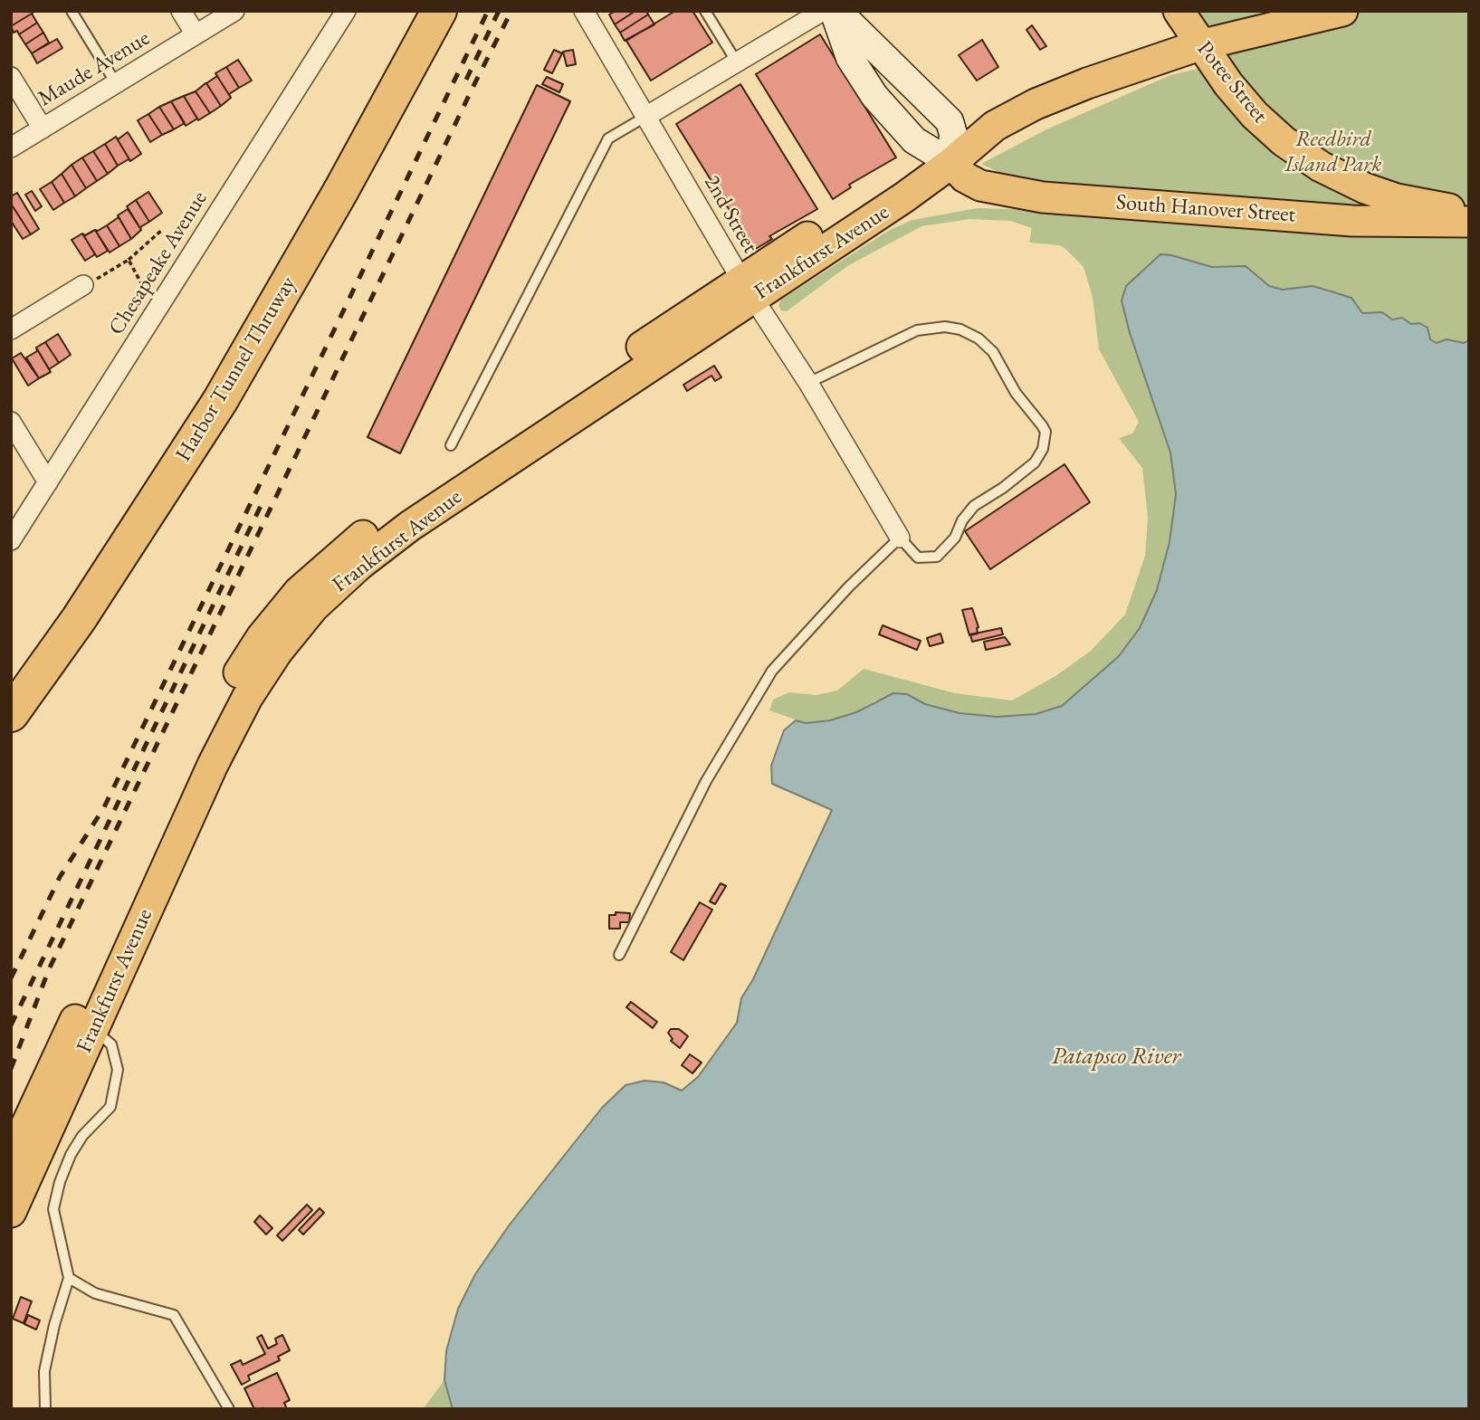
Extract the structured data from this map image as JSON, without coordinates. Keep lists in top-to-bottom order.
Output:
{
  "streets": {
    "highway": ["Harbor Tunnel Thruway"],
    "main road": ["Potee Street", "South Hanover Street", "Frankfurst Avenue"],
    "street": ["Maude Avenue", "2nd Street", "Chesapeake Avenue"]
  },
  "crossings": [
    ["Potee Street", "Frankfurst Avenue"],
    ["South Hanover Street", "Frankfurst Avenue"],
    ["2nd Street", "Frankfurst Avenue"]
  ],
  "water": ["Patapsco River"],
  "parks": ["Reedbird Island Park"]
}
